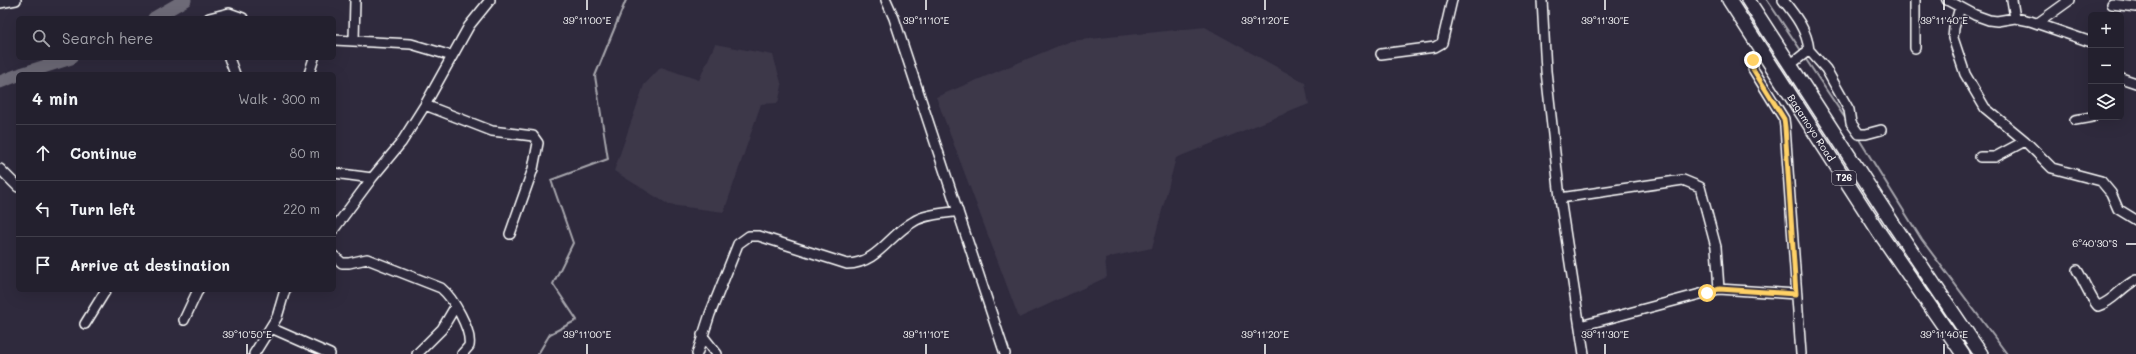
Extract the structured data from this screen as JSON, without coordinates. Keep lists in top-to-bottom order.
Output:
{
  "streets": {
    "highway": ["Bagamoyo Road", "T26"]
  },
  "page": {
    "map_buttons": ["+", "−"],
    "search": "Search here",
    "heading": ["4 min", "Walk · 300 m"],
    "list": [
      ["Continue", "80 m"],
      ["Turn left", "220 m"],
      "Arrive at destination"
    ]
  },
  "coordinates": [
    "39°11'00\"E",
    "39°11'10\"E",
    "39°11'20\"E",
    "39°11'30\"E",
    "39°11'40\"E",
    "6°40'30\"S",
    "39°10'50\"E"
  ]
}
